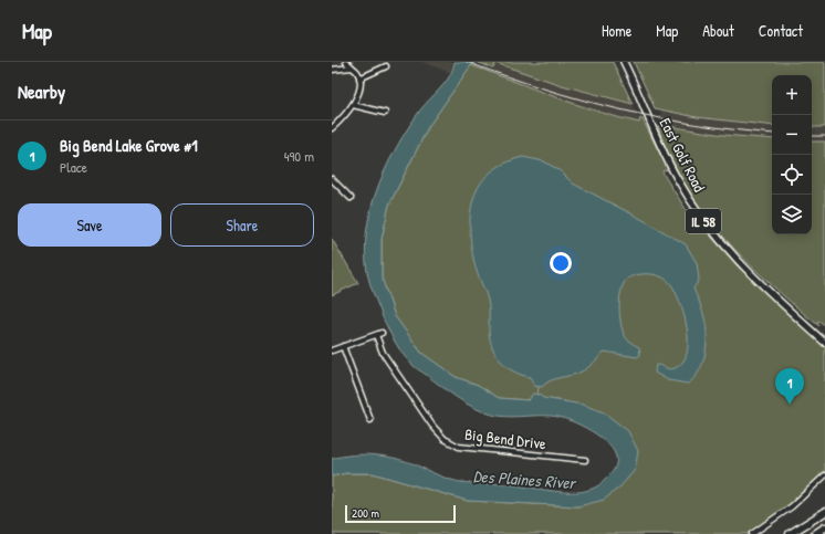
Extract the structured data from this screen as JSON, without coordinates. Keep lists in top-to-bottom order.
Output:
{
  "streets": {
    "main road": ["East Golf Road", "IL 58"],
    "street": ["Big Bend Drive"]
  },
  "water": ["Des Plaines River"],
  "scale_bar": "200 m",
  "page": {
    "header": "Map",
    "nav": [
      "Home",
      "Map",
      "About",
      "Contact"
    ],
    "heading": "Nearby",
    "map_buttons": ["+", "−"],
    "list": [
      {
        "mark": "1",
        "name": "Big Bend Lake Grove #1",
        "note": "Place",
        "value": "490 m"
      }
    ],
    "buttons": ["Save", "Share"],
    "pins": "1",
    "scale": "200 m"
  }
}
